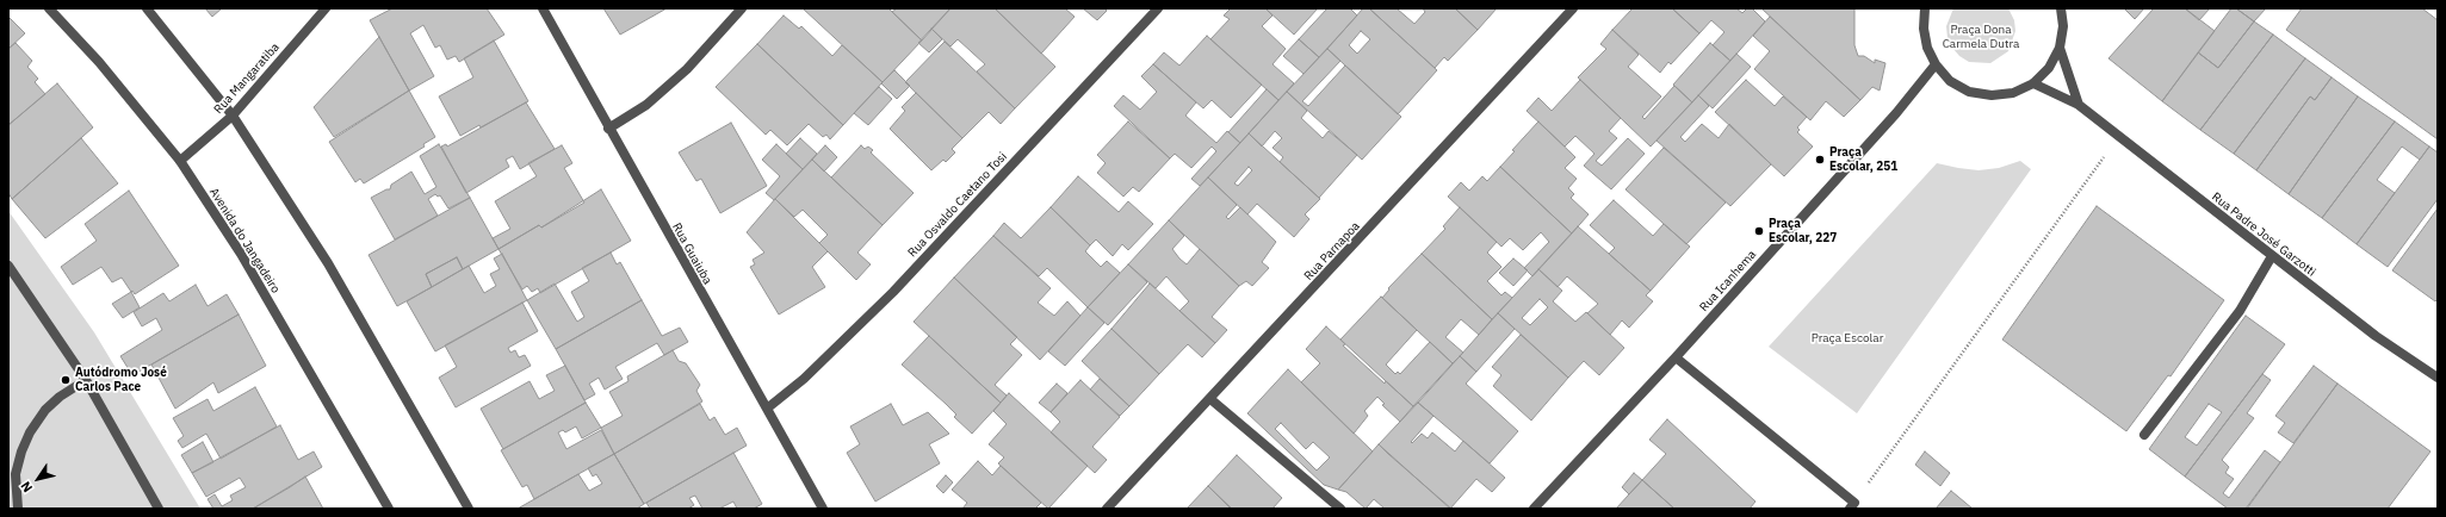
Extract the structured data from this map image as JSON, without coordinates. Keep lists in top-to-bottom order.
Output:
{
  "streets": {
    "street": [
      "Rua Mangaratiba",
      "Rua Osvaldo Caetano Tosi",
      "Rua Padre José Garzotti",
      "Avenida do Jangadeiro",
      "Rua Parnapoa",
      "Rua Guaiuba",
      "Rua Icanhema"
    ]
  },
  "crossings": [
    ["Rua Mangaratiba", "Avenida do Jangadeiro"],
    ["Rua Osvaldo Caetano Tosi", "Rua Guaiuba"]
  ],
  "parks": ["Praça Dona Carmela Dutra", "Praça Escolar"],
  "places": ["Praça Escolar, 251", "Praça Escolar, 227", "Autódromo José Carlos Pace"],
  "north": "bottom left"
}
